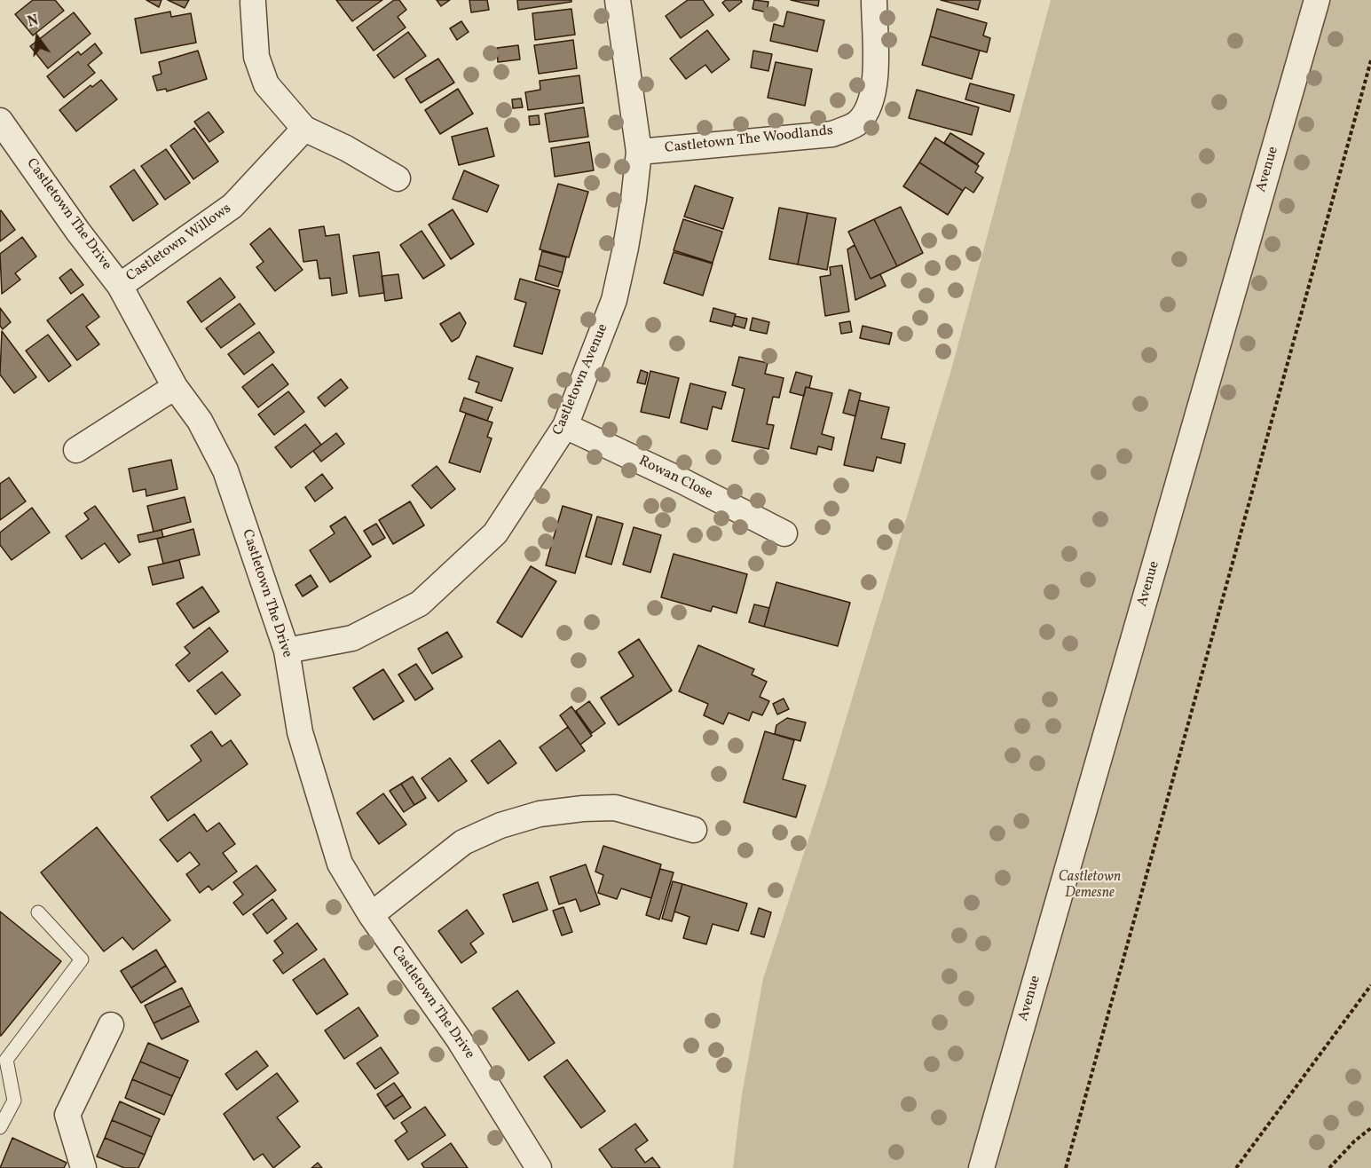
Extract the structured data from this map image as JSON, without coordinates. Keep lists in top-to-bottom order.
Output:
{
  "streets": {
    "street": [
      "Castletown The Woodlands",
      "Avenue",
      "Castletown The Drive",
      "Castletown Willows",
      "Castletown Avenue",
      "Rowan Close"
    ]
  },
  "crossings": [
    ["Castletown The Woodlands", "Castletown Avenue"],
    ["Castletown The Drive", "Castletown Willows"],
    ["Castletown The Drive", "Castletown Avenue"],
    ["Castletown Avenue", "Rowan Close"]
  ],
  "parks": ["Castletown Demesne"],
  "north": "top"
}
